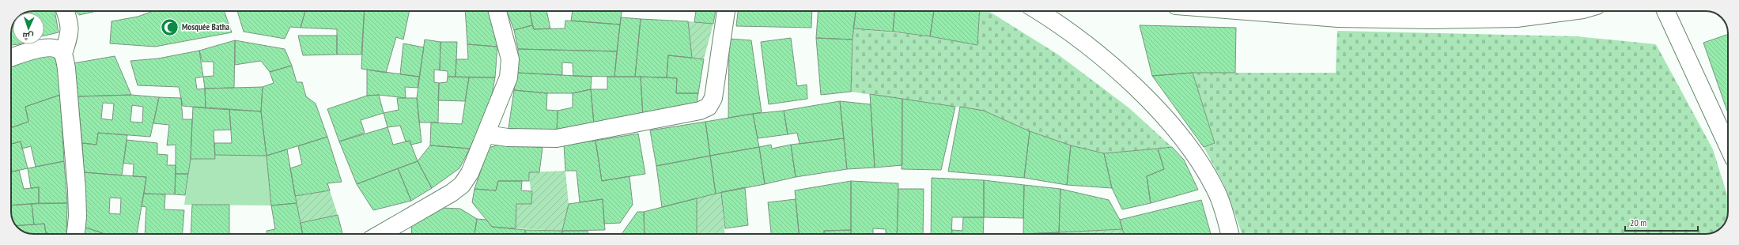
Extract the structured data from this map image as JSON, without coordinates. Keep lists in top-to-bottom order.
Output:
{
  "places": {
    "mosque": ["Mosquée Batha"]
  },
  "scale_bar": "20 m",
  "north": "bottom"
}
